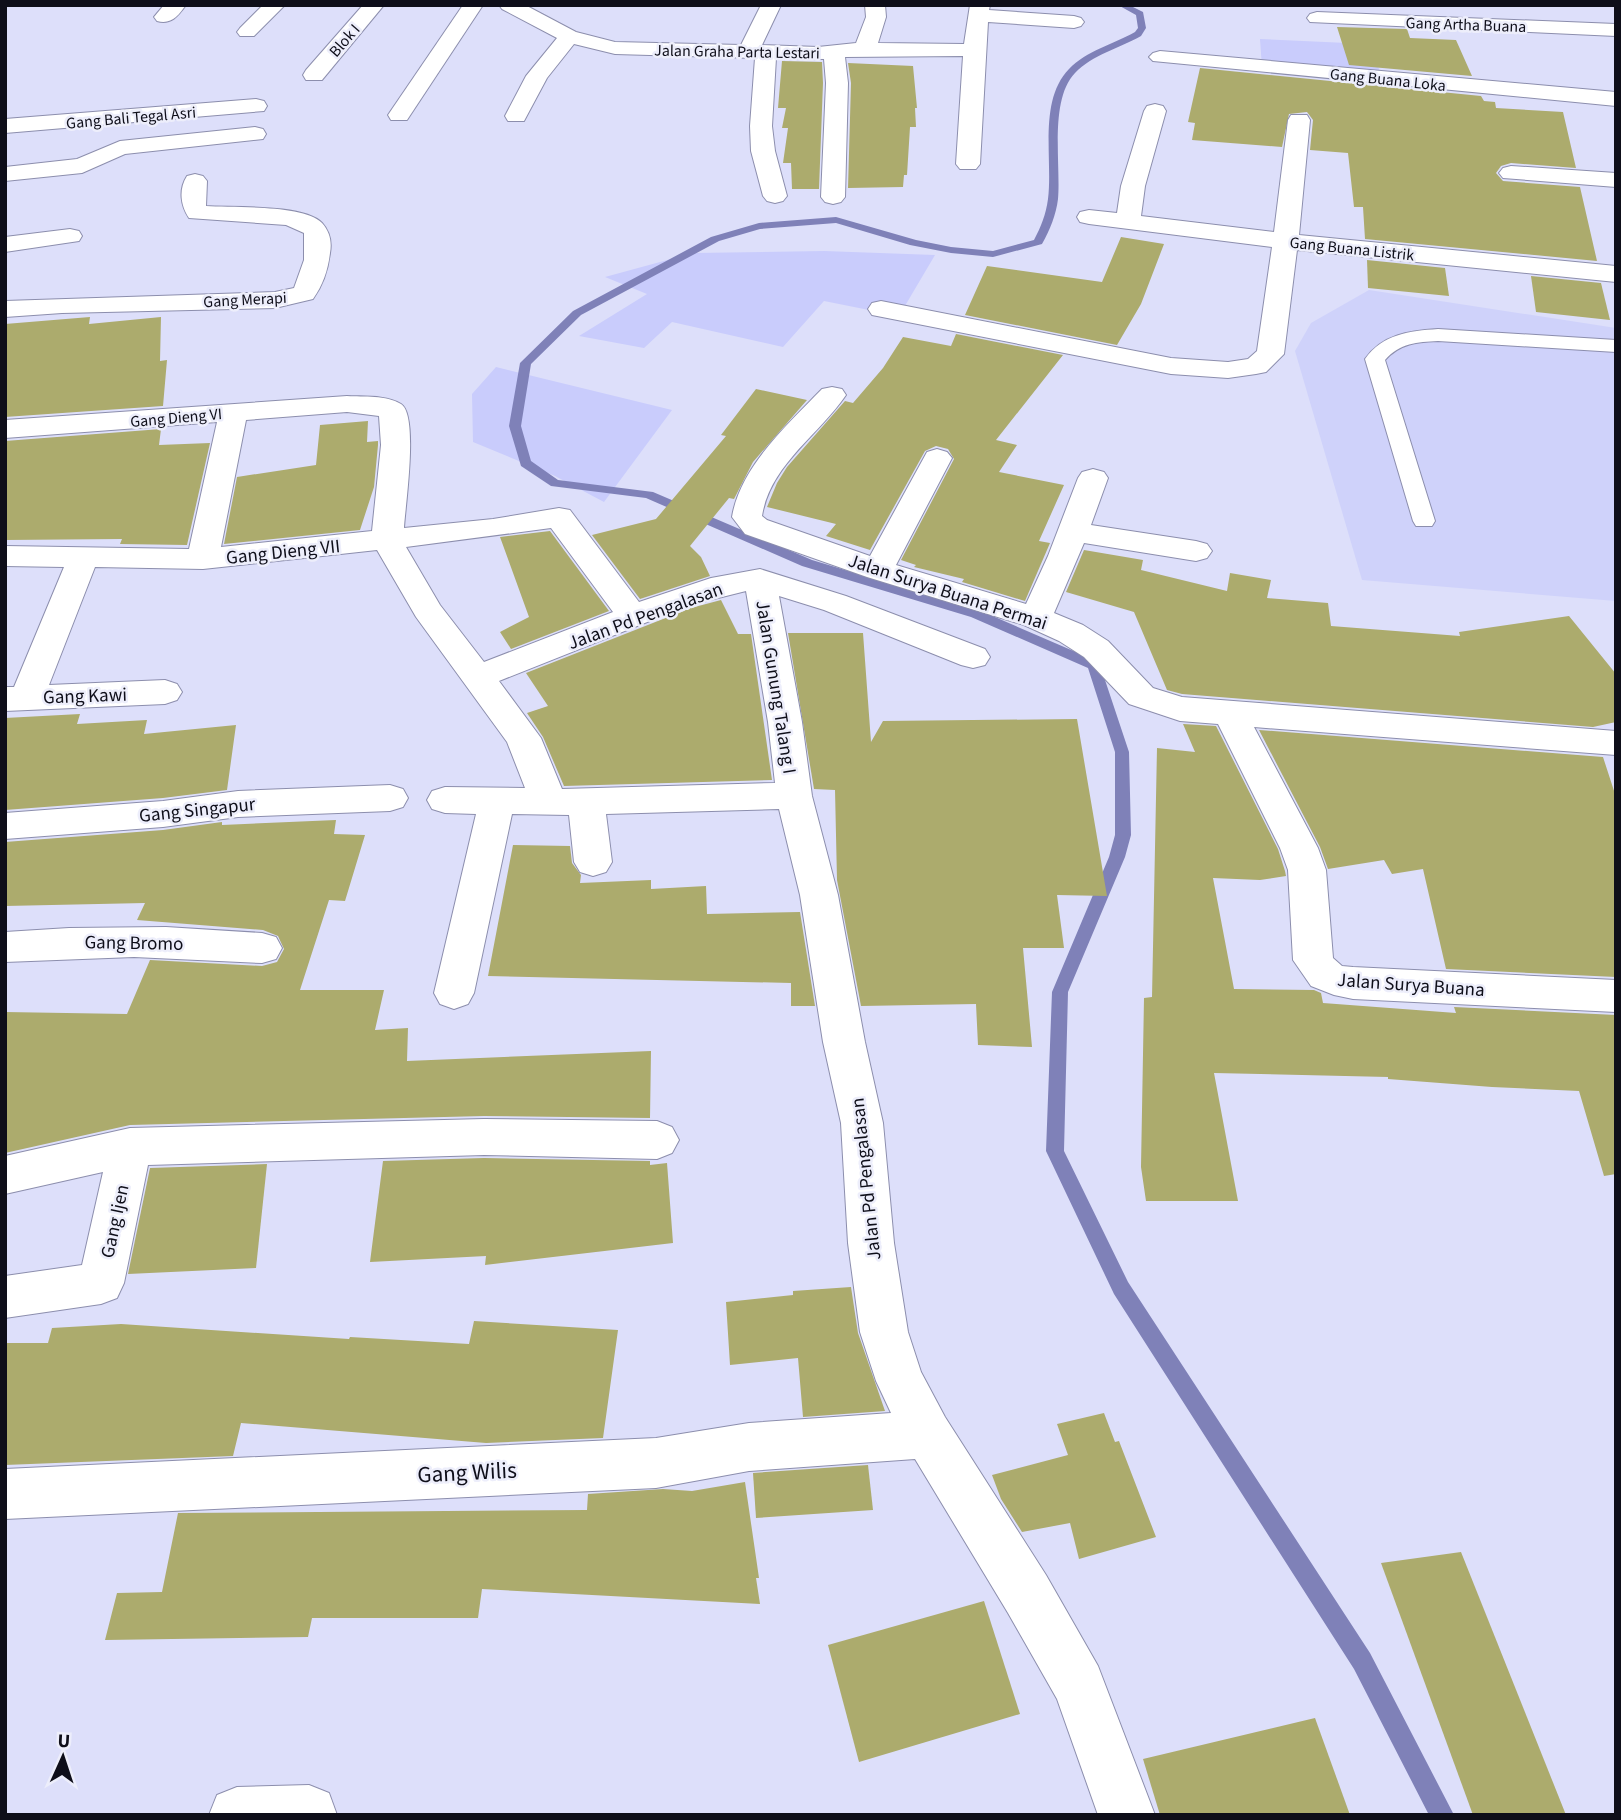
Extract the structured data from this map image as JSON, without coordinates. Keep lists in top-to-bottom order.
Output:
{
  "streets": {
    "street": [
      "Gang Artha Buana",
      "Blok I",
      "Jalan Graha Parta Lestari",
      "Gang Buana Loka",
      "Gang Bali Tegal Asri",
      "Gang Buana Listrik",
      "Gang Merapi",
      "Gang Dieng VI",
      "Gang Dieng VII",
      "Jalan Surya Buana Permai",
      "Jalan Pd Pengalasan",
      "Jalan Gunung Talang I",
      "Gang Kawi",
      "Gang Singapur",
      "Gang Bromo",
      "Jalan Surya Buana",
      "Gang Ijen",
      "Gang Wilis"
    ]
  },
  "crossings": [
    ["Gang Dieng VI", "Gang Dieng VII"],
    ["Gang Dieng VII", "Jalan Pd Pengalasan"],
    ["Jalan Surya Buana Permai", "Jalan Surya Buana"],
    ["Jalan Pd Pengalasan", "Jalan Gunung Talang I"],
    ["Jalan Pd Pengalasan", "Gang Wilis"]
  ],
  "north": "top"
}
